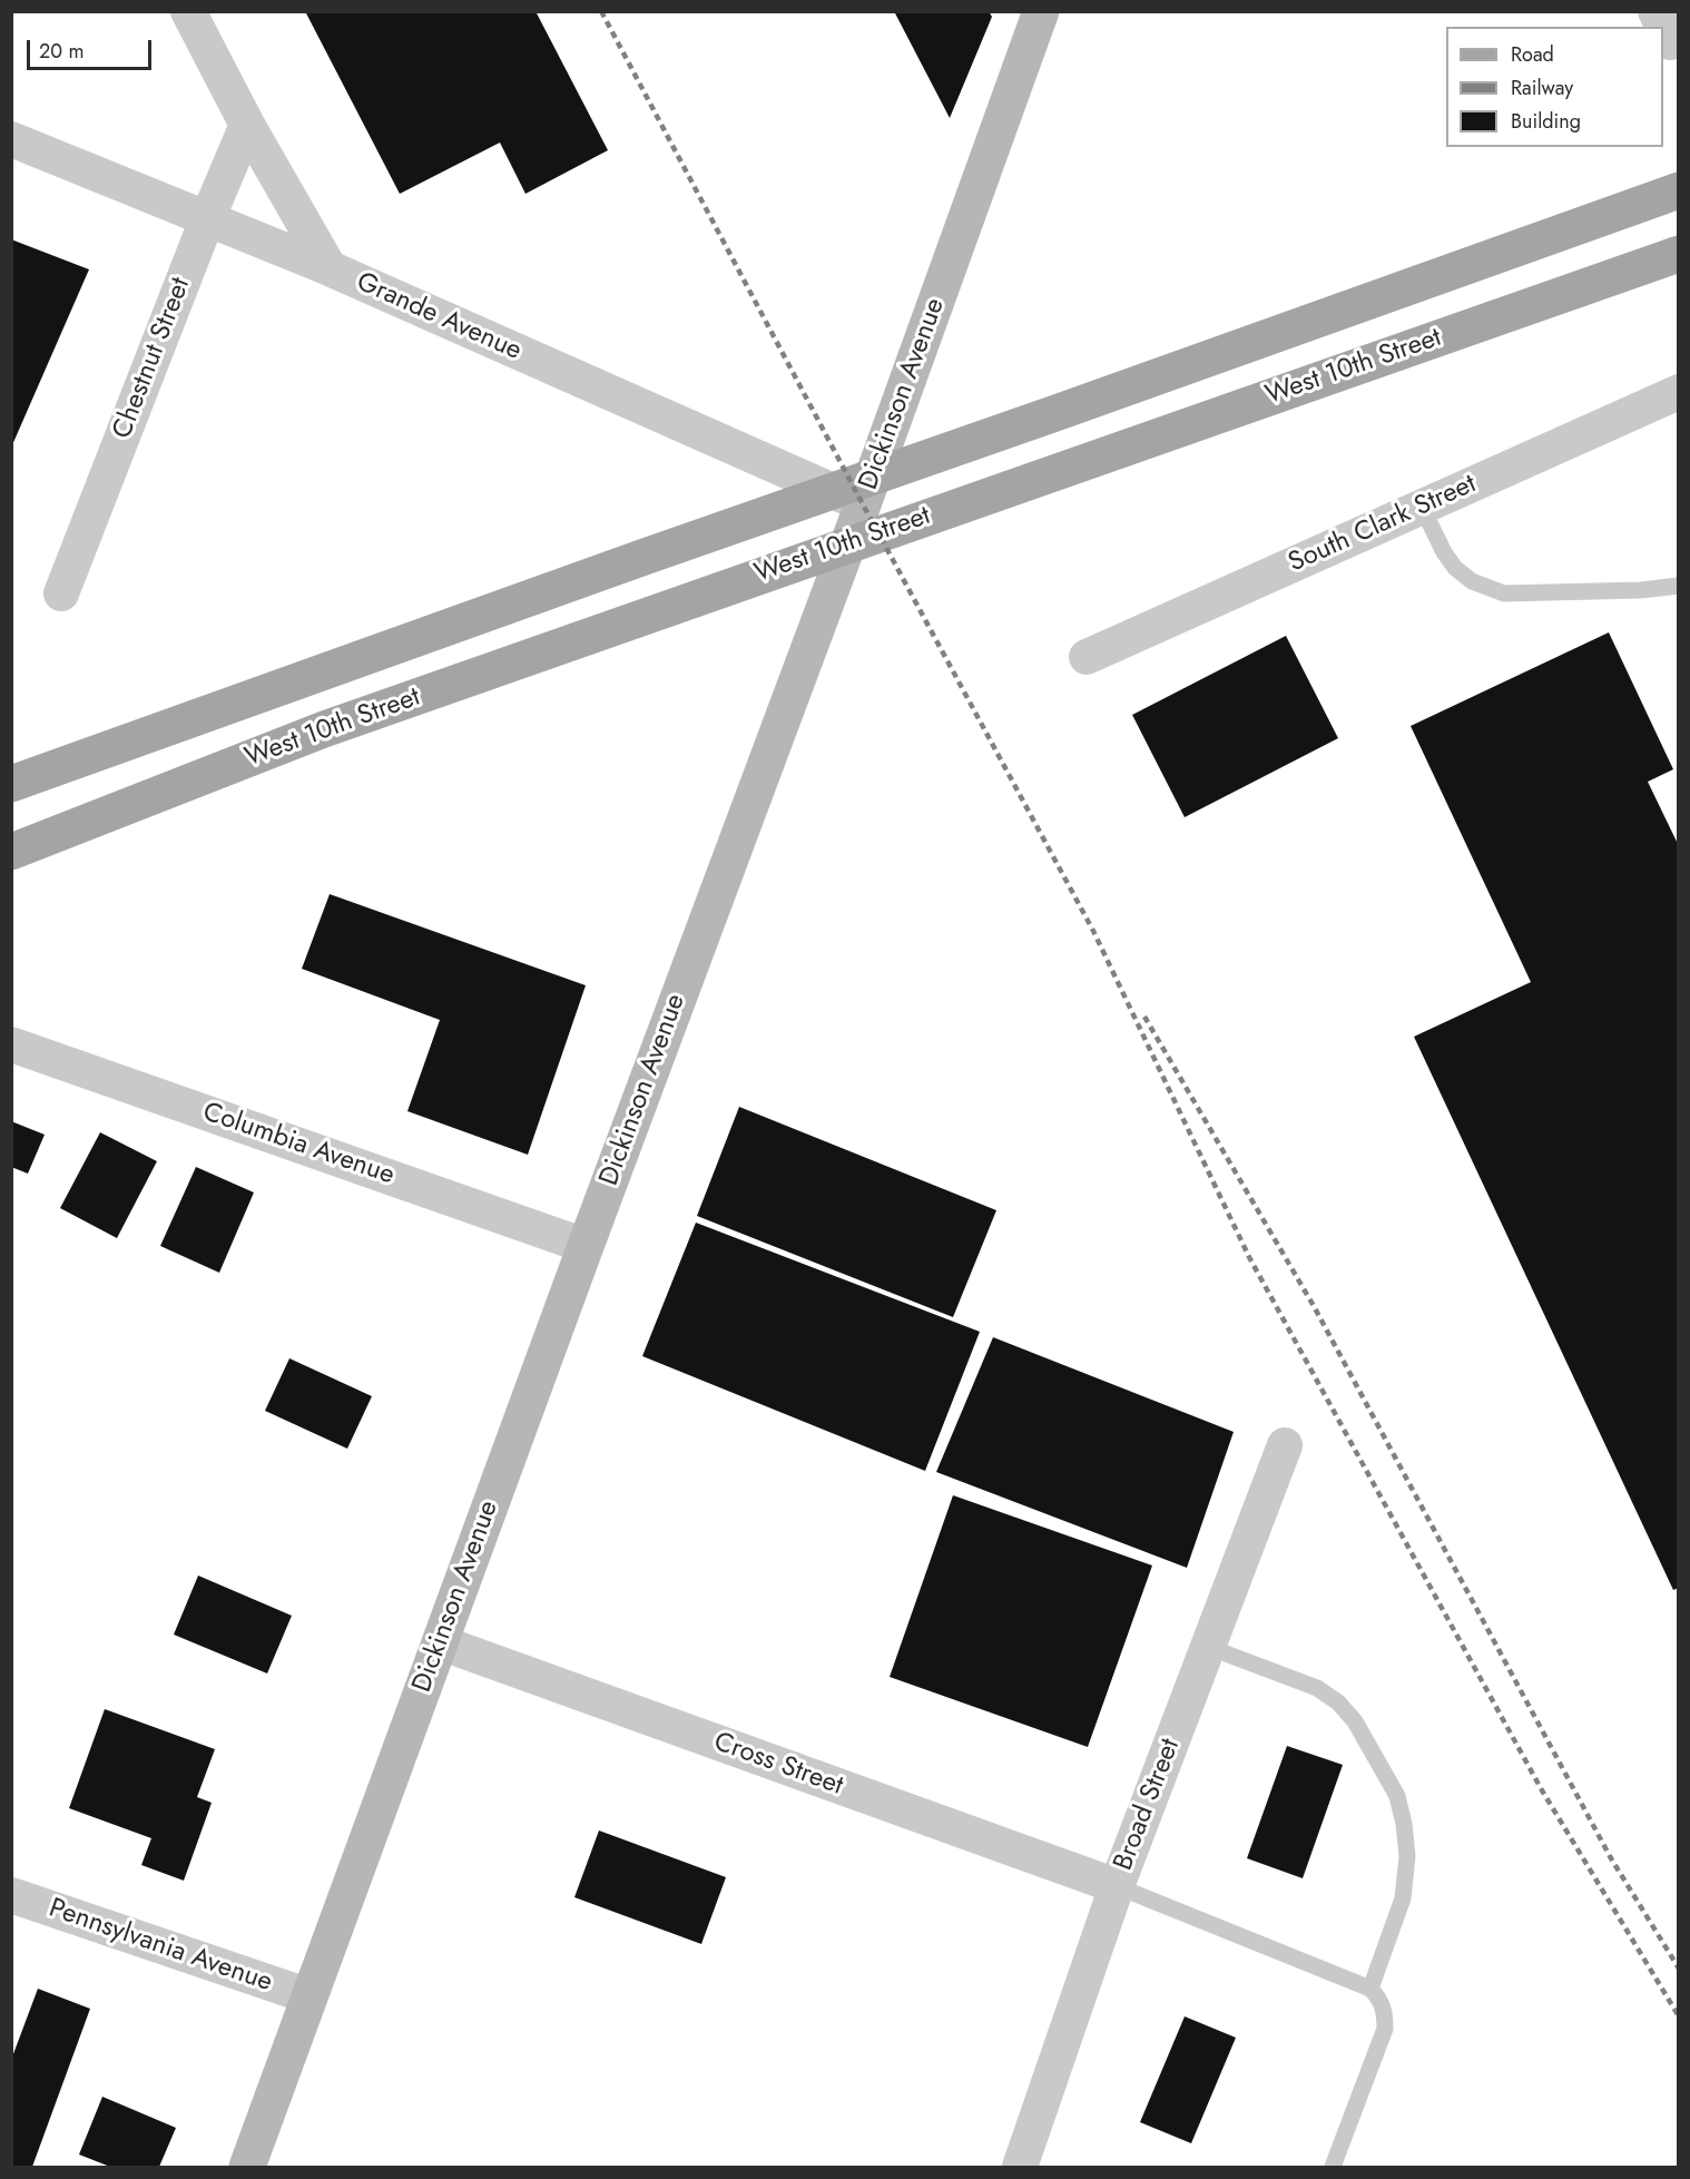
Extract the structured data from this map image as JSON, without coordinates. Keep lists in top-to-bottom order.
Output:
{
  "streets": {
    "main road": ["West 10th Street", "Dickinson Avenue"],
    "street": [
      "Grande Avenue",
      "Chestnut Street",
      "South Clark Street",
      "Columbia Avenue",
      "Cross Street",
      "Broad Street",
      "Pennsylvania Avenue"
    ]
  },
  "crossings": [
    ["Grande Avenue", "Chestnut Street"],
    ["Grande Avenue", "Dickinson Avenue"],
    ["Dickinson Avenue", "Columbia Avenue"],
    ["Dickinson Avenue", "Cross Street"],
    ["Dickinson Avenue", "Pennsylvania Avenue"],
    ["Cross Street", "Broad Street"]
  ],
  "legend": ["Road", "Railway", "Building"],
  "scale_bar": "20 m"
}
